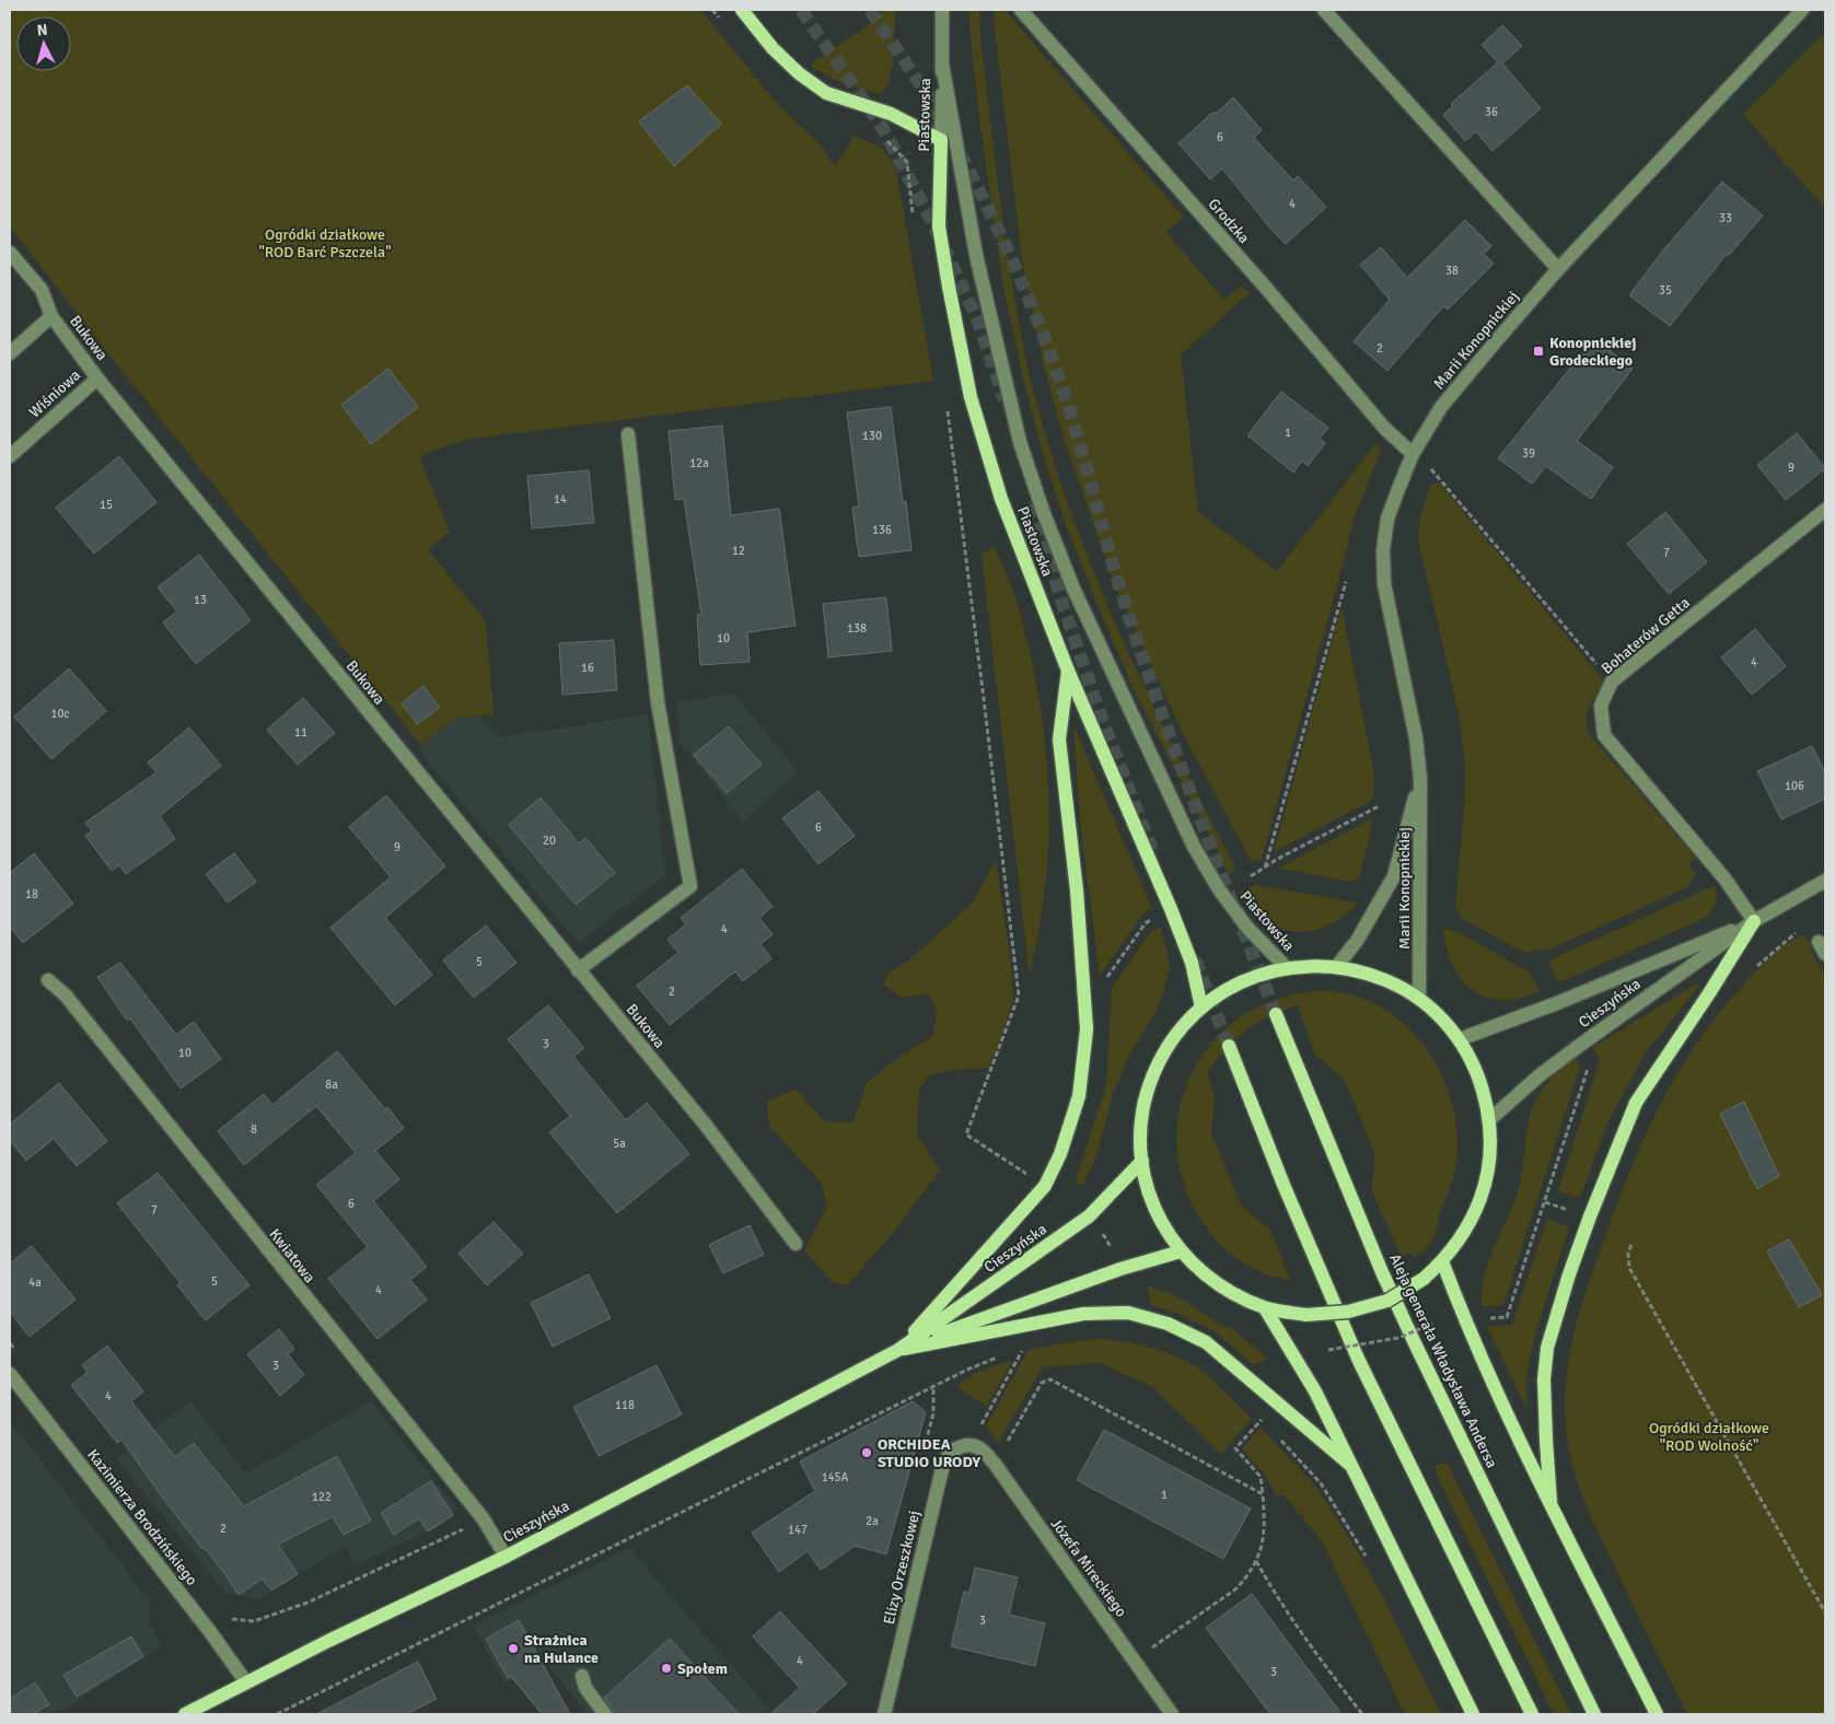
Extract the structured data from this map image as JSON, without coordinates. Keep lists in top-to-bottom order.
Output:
{
  "streets": {
    "main road": ["Piastowska", "Cieszyńska", "Aleja generała Władysława Andersa"],
    "street": [
      "Grodzka",
      "Bukowa",
      "Marii Konopnickiej",
      "Wiśniowa",
      "Bohaterów Getta",
      "Kwiatowa",
      "Kazimierza Brodzińskiego",
      "Elizy Orzeszkowej",
      "Józefa Mireckiego"
    ]
  },
  "crossings": [
    ["Grodzka", "Marii Konopnickiej"],
    ["Bukowa", "Wiśniowa"],
    ["Bohaterów Getta", "Cieszyńska"],
    ["Cieszyńska", "Kwiatowa"],
    ["Cieszyńska", "Kazimierza Brodzińskiego"],
    ["Elizy Orzeszkowej", "Józefa Mireckiego"]
  ],
  "parks": ["Ogródki działkowe \"ROD Barć Pszczela\"", "Ogródki działkowe \"ROD Wolność\""],
  "places": {
    "transit": ["Konopnickiej Grodeckiego"],
    "other": ["ORCHIDEA STUDIO URODY", "Strażnica na Hulance", "Społem"]
  },
  "house_numbers": [
    "36",
    "6",
    "4",
    "33",
    "38",
    "35",
    "2",
    "1",
    "130",
    "39",
    "12a",
    "9",
    "14",
    "15",
    "136",
    "12",
    "7",
    "13",
    "138",
    "10",
    "4",
    "16",
    "10c",
    "11",
    "106",
    "6",
    "20",
    "9",
    "18",
    "4",
    "5",
    "2",
    "3",
    "10",
    "8a",
    "8",
    "5a",
    "6",
    "7",
    "5",
    "4a",
    "4",
    "3",
    "4",
    "118",
    "145A",
    "1",
    "122",
    "2a",
    "2",
    "147",
    "3",
    "4",
    "3"
  ],
  "north": "top"
}
